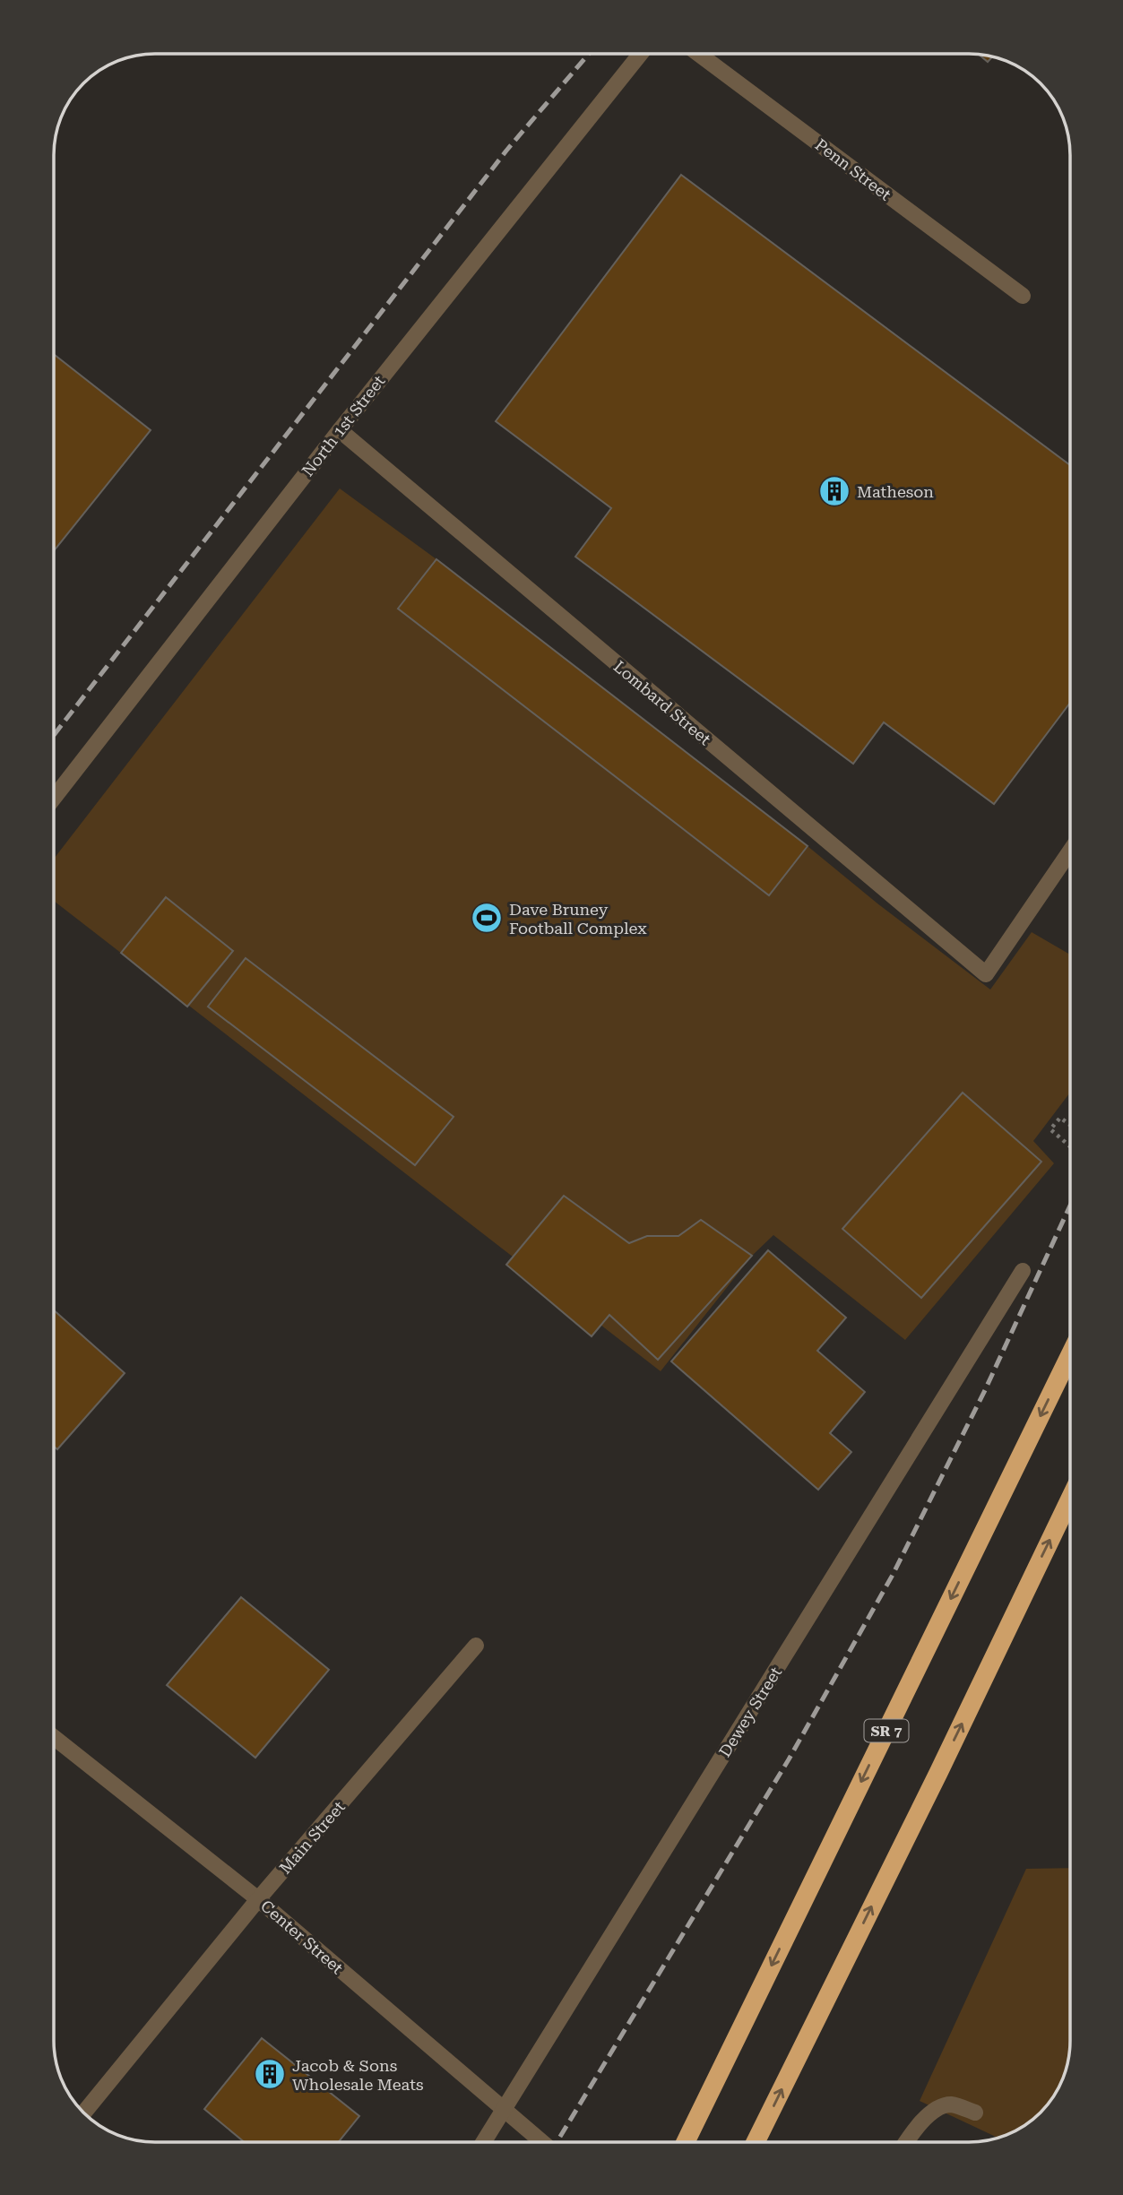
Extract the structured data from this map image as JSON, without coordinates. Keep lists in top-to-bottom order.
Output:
{
  "streets": {
    "highway": ["SR 7"],
    "street": [
      "Penn Street",
      "North 1st Street",
      "Lombard Street",
      "Dewey Street",
      "Main Street",
      "Center Street"
    ]
  },
  "crossings": [
    ["North 1st Street", "Lombard Street"],
    ["Dewey Street", "Center Street"],
    ["Main Street", "Center Street"]
  ],
  "places": {
    "building": ["Matheson", "Jacob & Sons Wholesale Meats"],
    "sports": ["Dave Bruney Football Complex"]
  }
}
